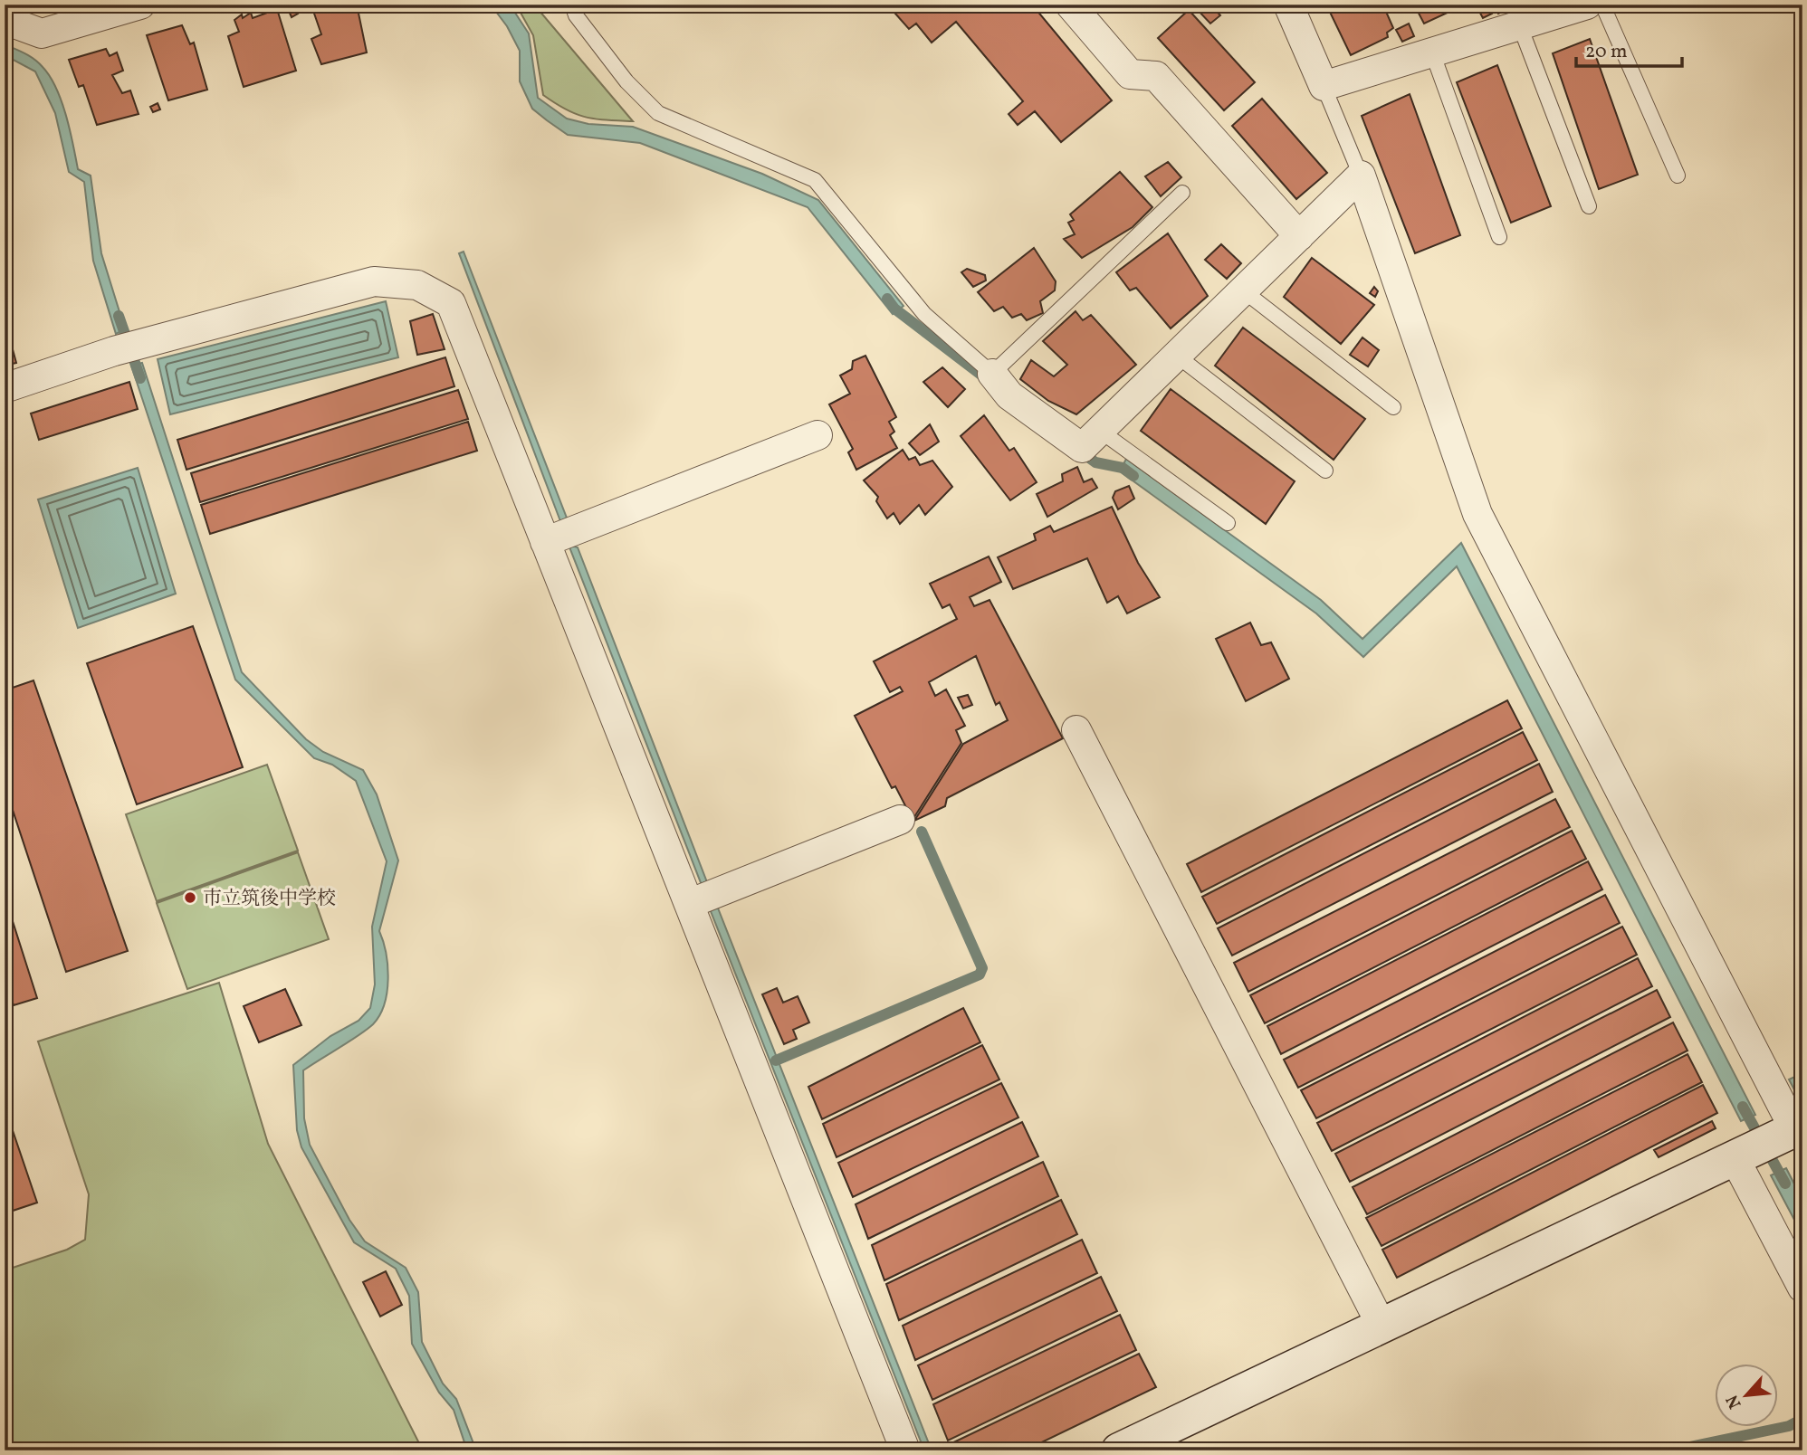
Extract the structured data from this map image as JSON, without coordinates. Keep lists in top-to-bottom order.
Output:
{
  "places": ["市立筑後中学校"],
  "scale_bar": "20 m",
  "north": "bottom left"
}
